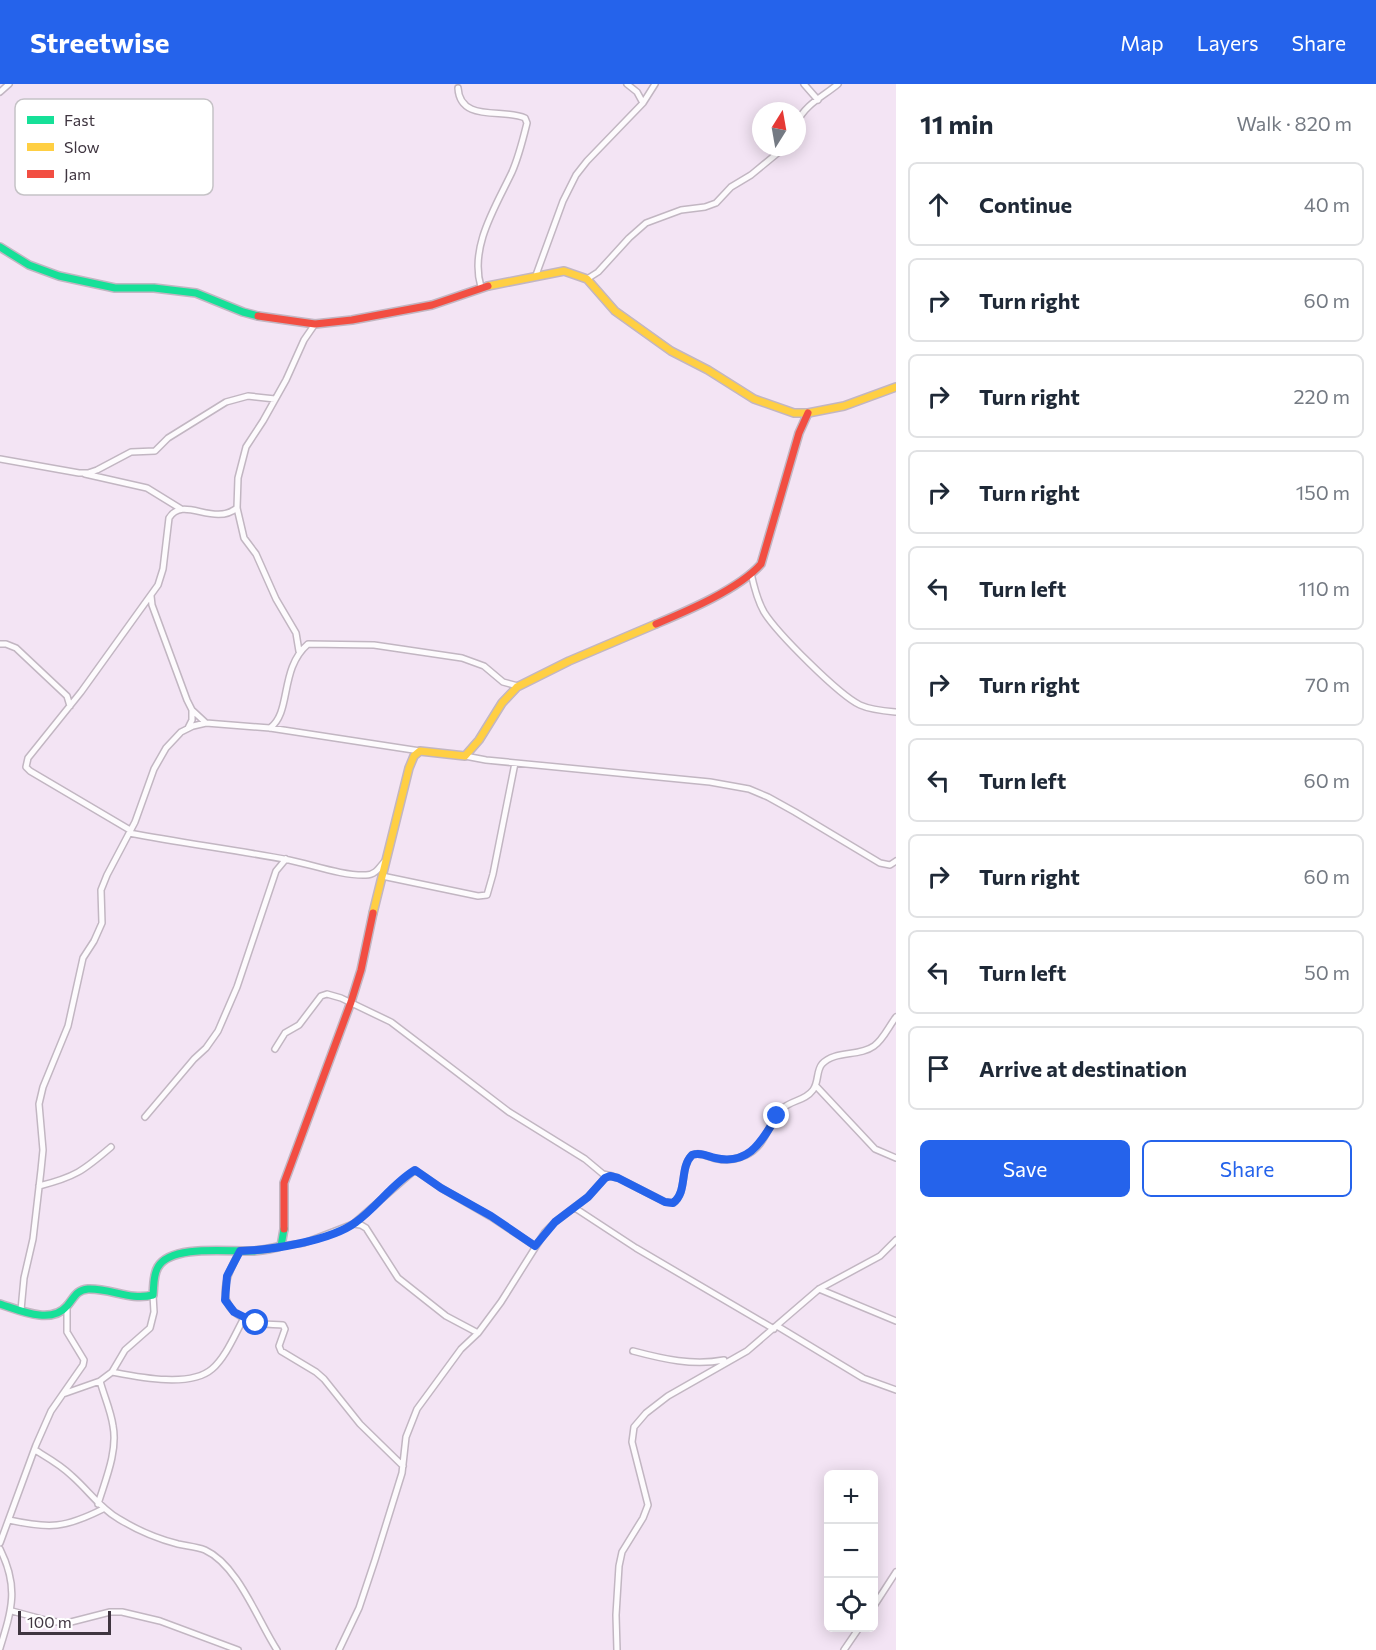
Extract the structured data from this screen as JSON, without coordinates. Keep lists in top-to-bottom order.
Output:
{
  "legend": ["Fast", "Slow", "Jam"],
  "scale_bar": "100 m",
  "north": "top",
  "page": {
    "header": "Streetwise",
    "nav": ["Map", "Layers", "Share"],
    "heading": ["11 min", "Walk · 820 m"],
    "list": [
      ["Continue", "40 m"],
      ["Turn right", "60 m"],
      ["Turn right", "220 m"],
      ["Turn right", "150 m"],
      ["Turn left", "110 m"],
      ["Turn right", "70 m"],
      ["Turn left", "60 m"],
      ["Turn right", "60 m"],
      ["Turn left", "50 m"],
      "Arrive at destination"
    ],
    "buttons": ["Save", "Share"],
    "map_buttons": ["+", "−"],
    "scale": "100 m"
  }
}
